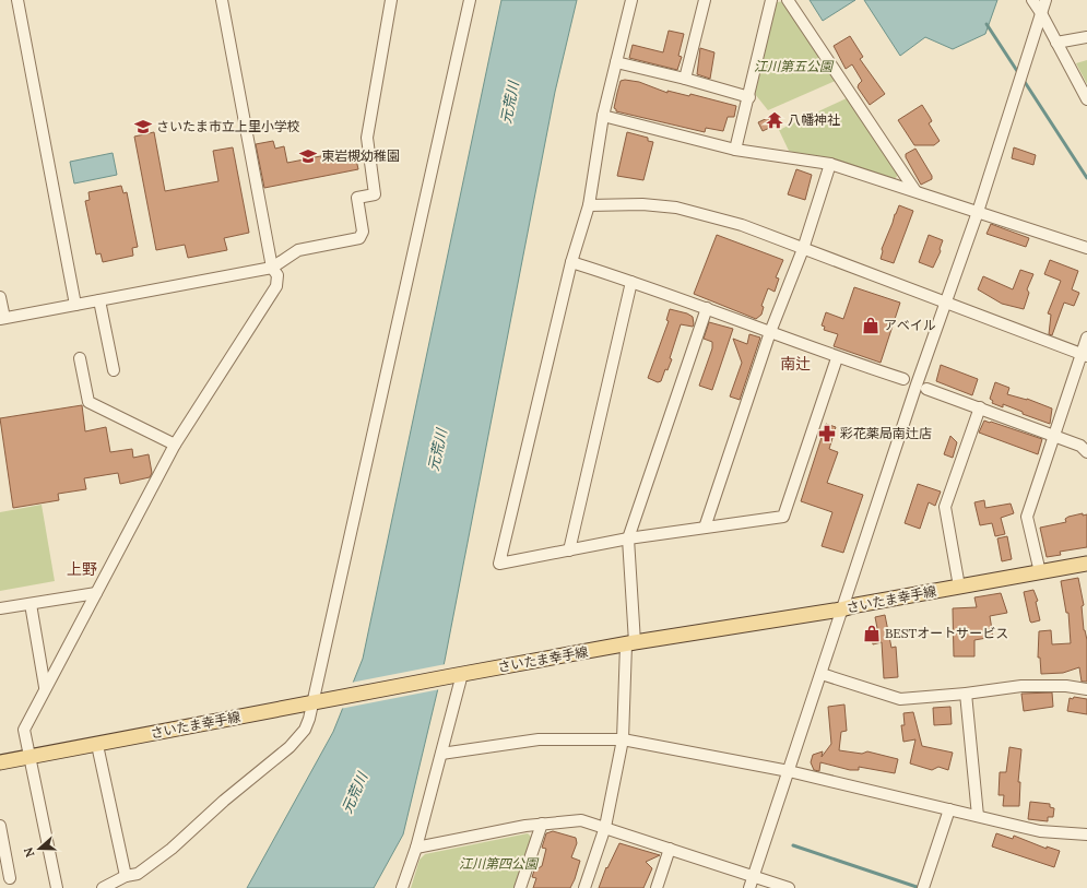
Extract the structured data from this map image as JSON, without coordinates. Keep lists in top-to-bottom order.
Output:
{
  "streets": {
    "main road": ["さいたま幸手線"]
  },
  "districts": ["南辻", "上野"],
  "water": ["元荒川"],
  "parks": ["江川第五公園", "江川第四公園"],
  "places": {
    "temple": ["八幡神社"],
    "school or university": ["さいたま市立上里小学校", "東岩槻幼稚園"],
    "shop": ["アベイル", "BESTオートサービス"],
    "pharmacy": ["彩花薬局南辻店"]
  },
  "north": "left"
}
